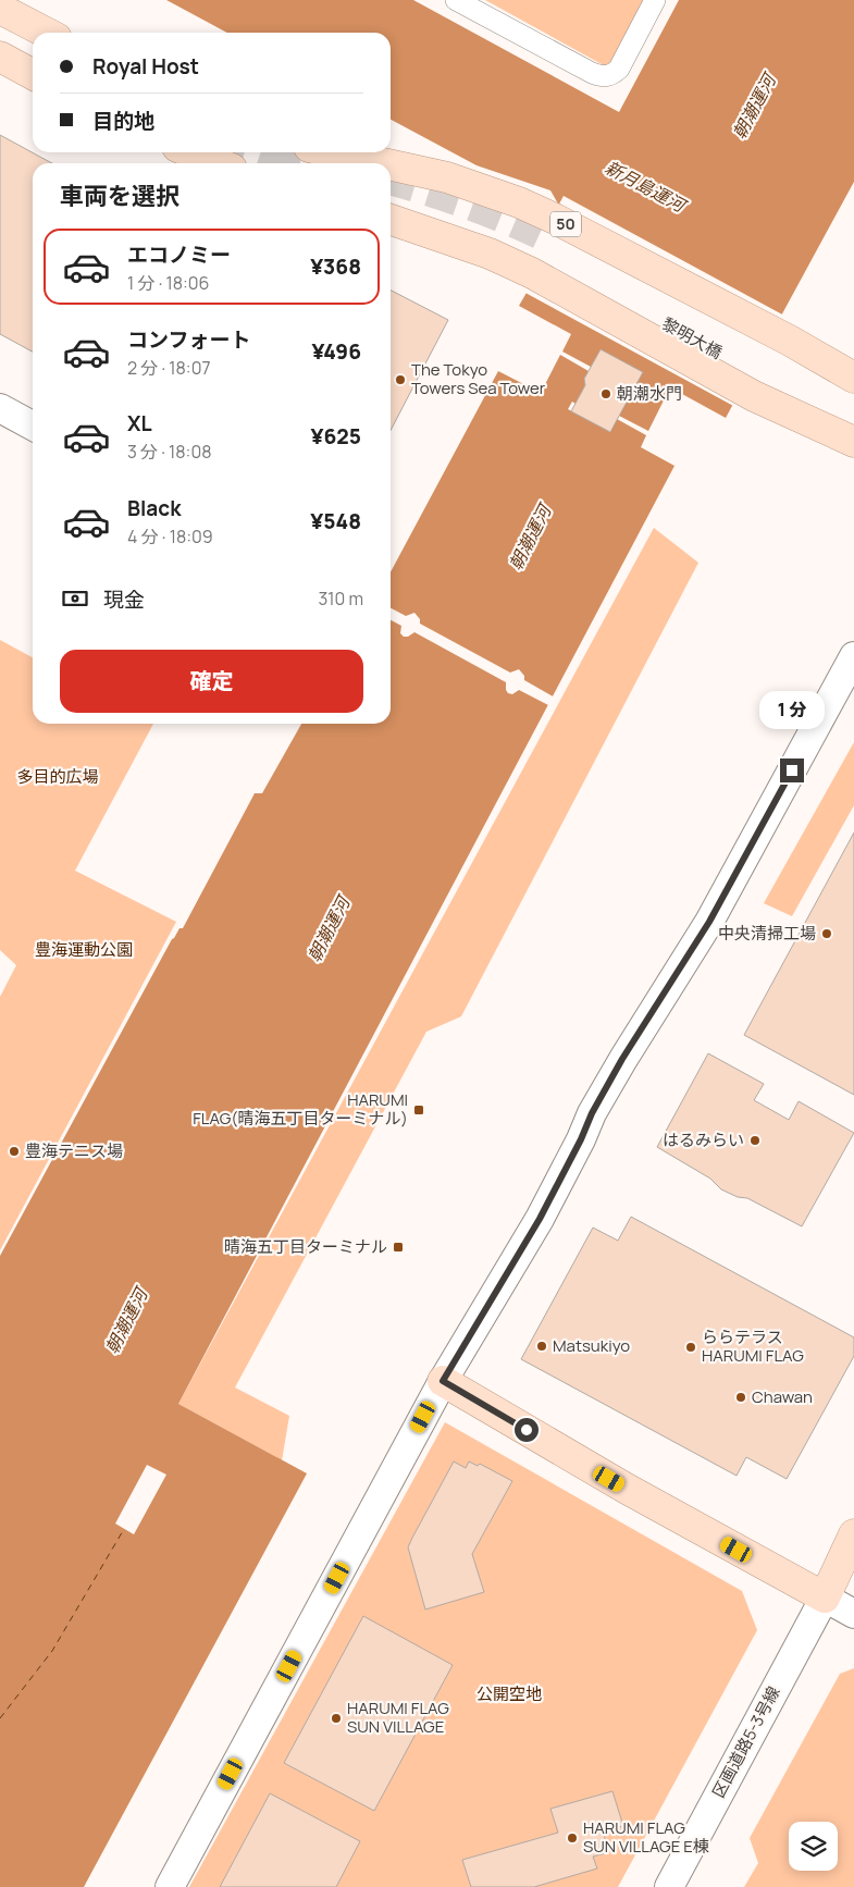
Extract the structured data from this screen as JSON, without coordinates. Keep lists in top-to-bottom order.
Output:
{
  "streets": {
    "main road": ["50", "黎明大橋"],
    "street": ["区画道路5-3号線"]
  },
  "water": ["朝潮運河", "新月島運河"],
  "parks": ["多目的広場", "豊海運動公園", "公開空地"],
  "places": {
    "other": [
      "The Tokyo Towers Sea Tower",
      "朝潮水門",
      "中央清掃工場",
      "はるみらい",
      "豊海テニス場",
      "Matsukiyo",
      "ららテラス HARUMI FLAG",
      "Chawan",
      "HARUMI FLAG SUN VILLAGE",
      "HARUMI FLAG SUN VILLAGE E棟"
    ],
    "transit": ["HARUMI FLAG(晴海五丁目ターミナル)", "晴海五丁目ターミナル"]
  },
  "page": {
    "banner": ["Royal Host", "目的地"],
    "heading": "車両を選択",
    "list": [
      {
        "name": "エコノミー",
        "note": "1 分 · 18:06",
        "value": "¥368"
      },
      {
        "name": "コンフォート",
        "note": "2 分 · 18:07",
        "value": "¥496"
      },
      {
        "name": "XL",
        "note": "3 分 · 18:08",
        "value": "¥625"
      },
      {
        "name": "Black",
        "note": "4 分 · 18:09",
        "value": "¥548"
      }
    ],
    "pay": ["現金", "310 m"],
    "buttons": "確定",
    "bubble": "1 分"
  }
}
